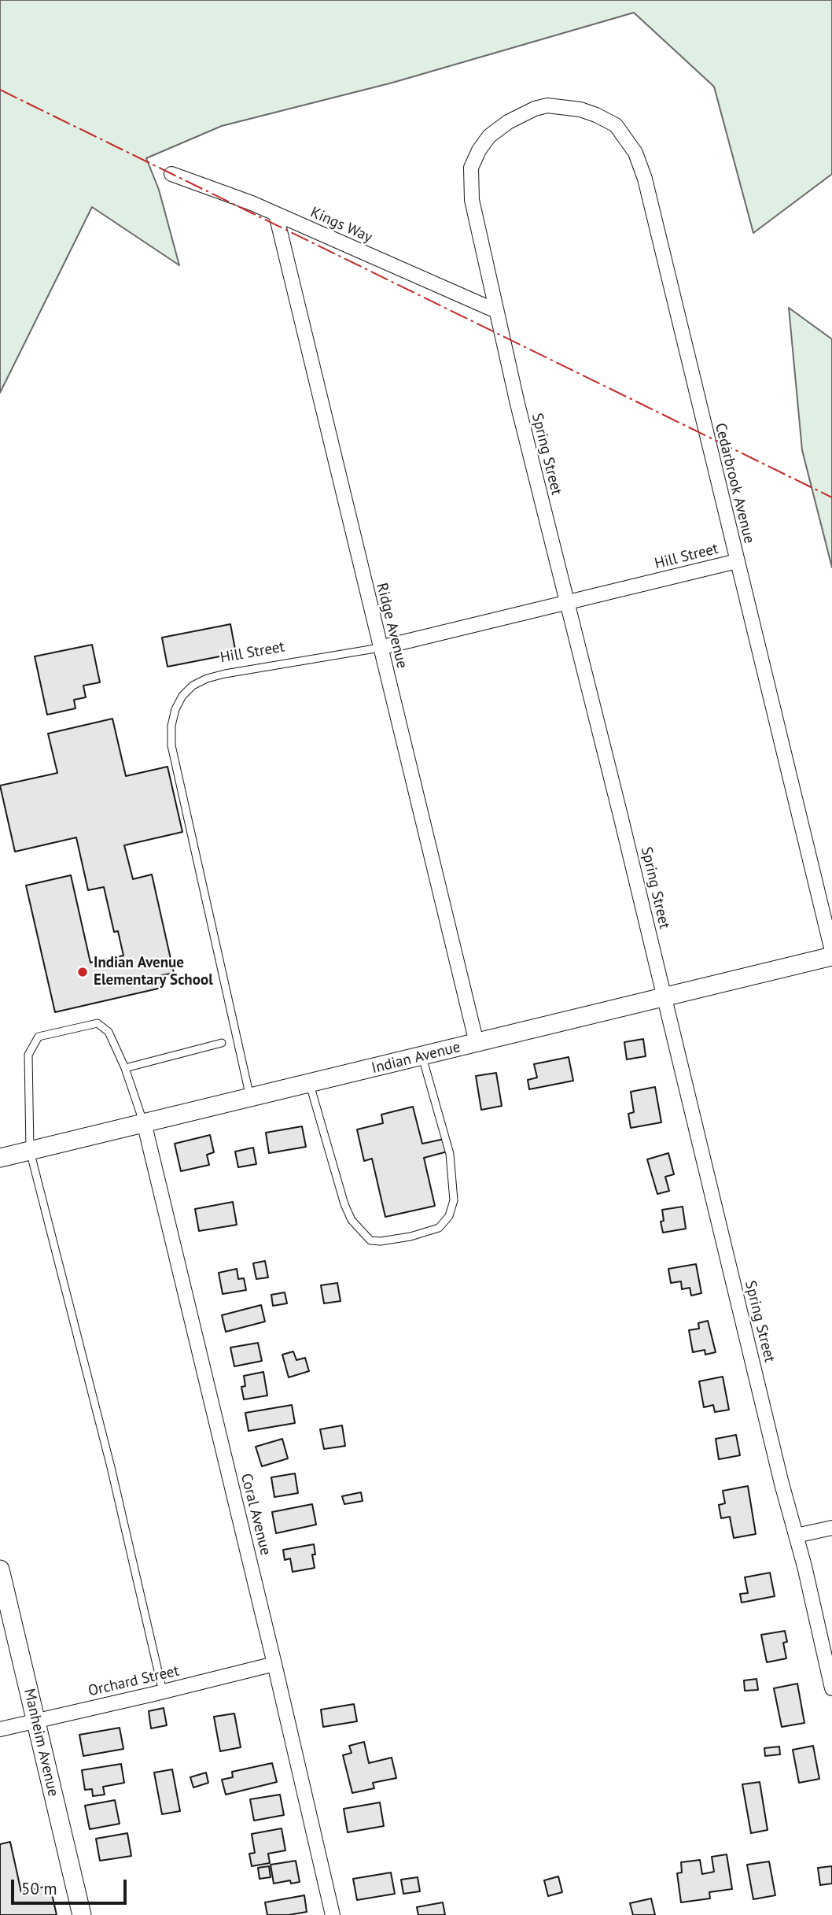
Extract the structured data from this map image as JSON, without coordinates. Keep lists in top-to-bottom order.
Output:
{
  "streets": {
    "street": [
      "Kings Way",
      "Spring Street",
      "Cedarbrook Avenue",
      "Hill Street",
      "Ridge Avenue",
      "Indian Avenue",
      "Coral Avenue",
      "Orchard Street",
      "Manheim Avenue"
    ]
  },
  "crossings": [
    ["Kings Way", "Spring Street"],
    ["Kings Way", "Ridge Avenue"],
    ["Spring Street", "Cedarbrook Avenue"],
    ["Spring Street", "Hill Street"],
    ["Spring Street", "Indian Avenue"],
    ["Cedarbrook Avenue", "Hill Street"],
    ["Hill Street", "Ridge Avenue"],
    ["Hill Street", "Indian Avenue"],
    ["Ridge Avenue", "Indian Avenue"],
    ["Indian Avenue", "Coral Avenue"],
    ["Coral Avenue", "Orchard Street"],
    ["Orchard Street", "Manheim Avenue"]
  ],
  "places": ["Indian Avenue Elementary School"],
  "scale_bar": "50 m"
}
